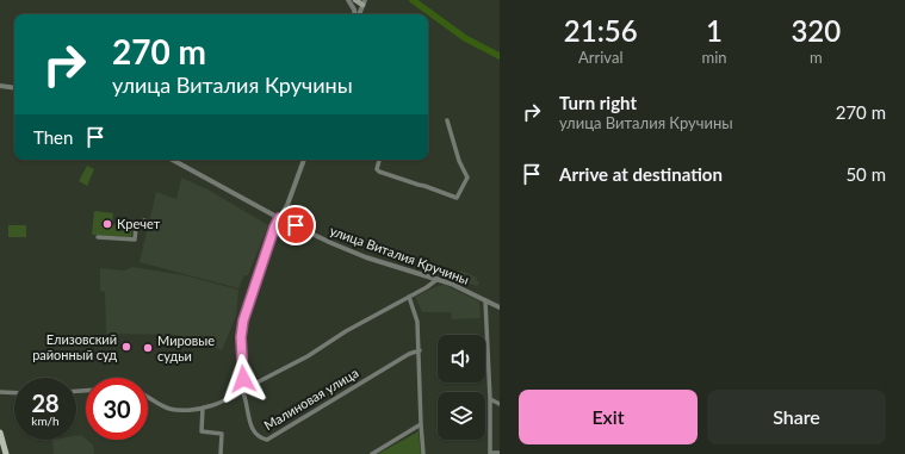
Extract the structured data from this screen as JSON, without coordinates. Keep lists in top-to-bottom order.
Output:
{
  "streets": {
    "street": ["улица Виталия Кручины", "Малиновая улица"]
  },
  "places": ["Кречет", "Елизовский районный суд", "Мировые судьи"],
  "page": {
    "eta": [
      "21:56",
      "Arrival",
      "1",
      "min",
      "320",
      "m"
    ],
    "turn": ["270 m", "улица Виталия Кручины"],
    "list": [
      {
        "name": "Turn right",
        "note": "улица Виталия Кручины",
        "value": "270 m"
      },
      {
        "name": "Arrive at destination",
        "value": "50 m"
      }
    ],
    "then": "Then",
    "speed": "28 km/h",
    "limit": "30",
    "buttons": ["Exit", "Share"]
  }
}
